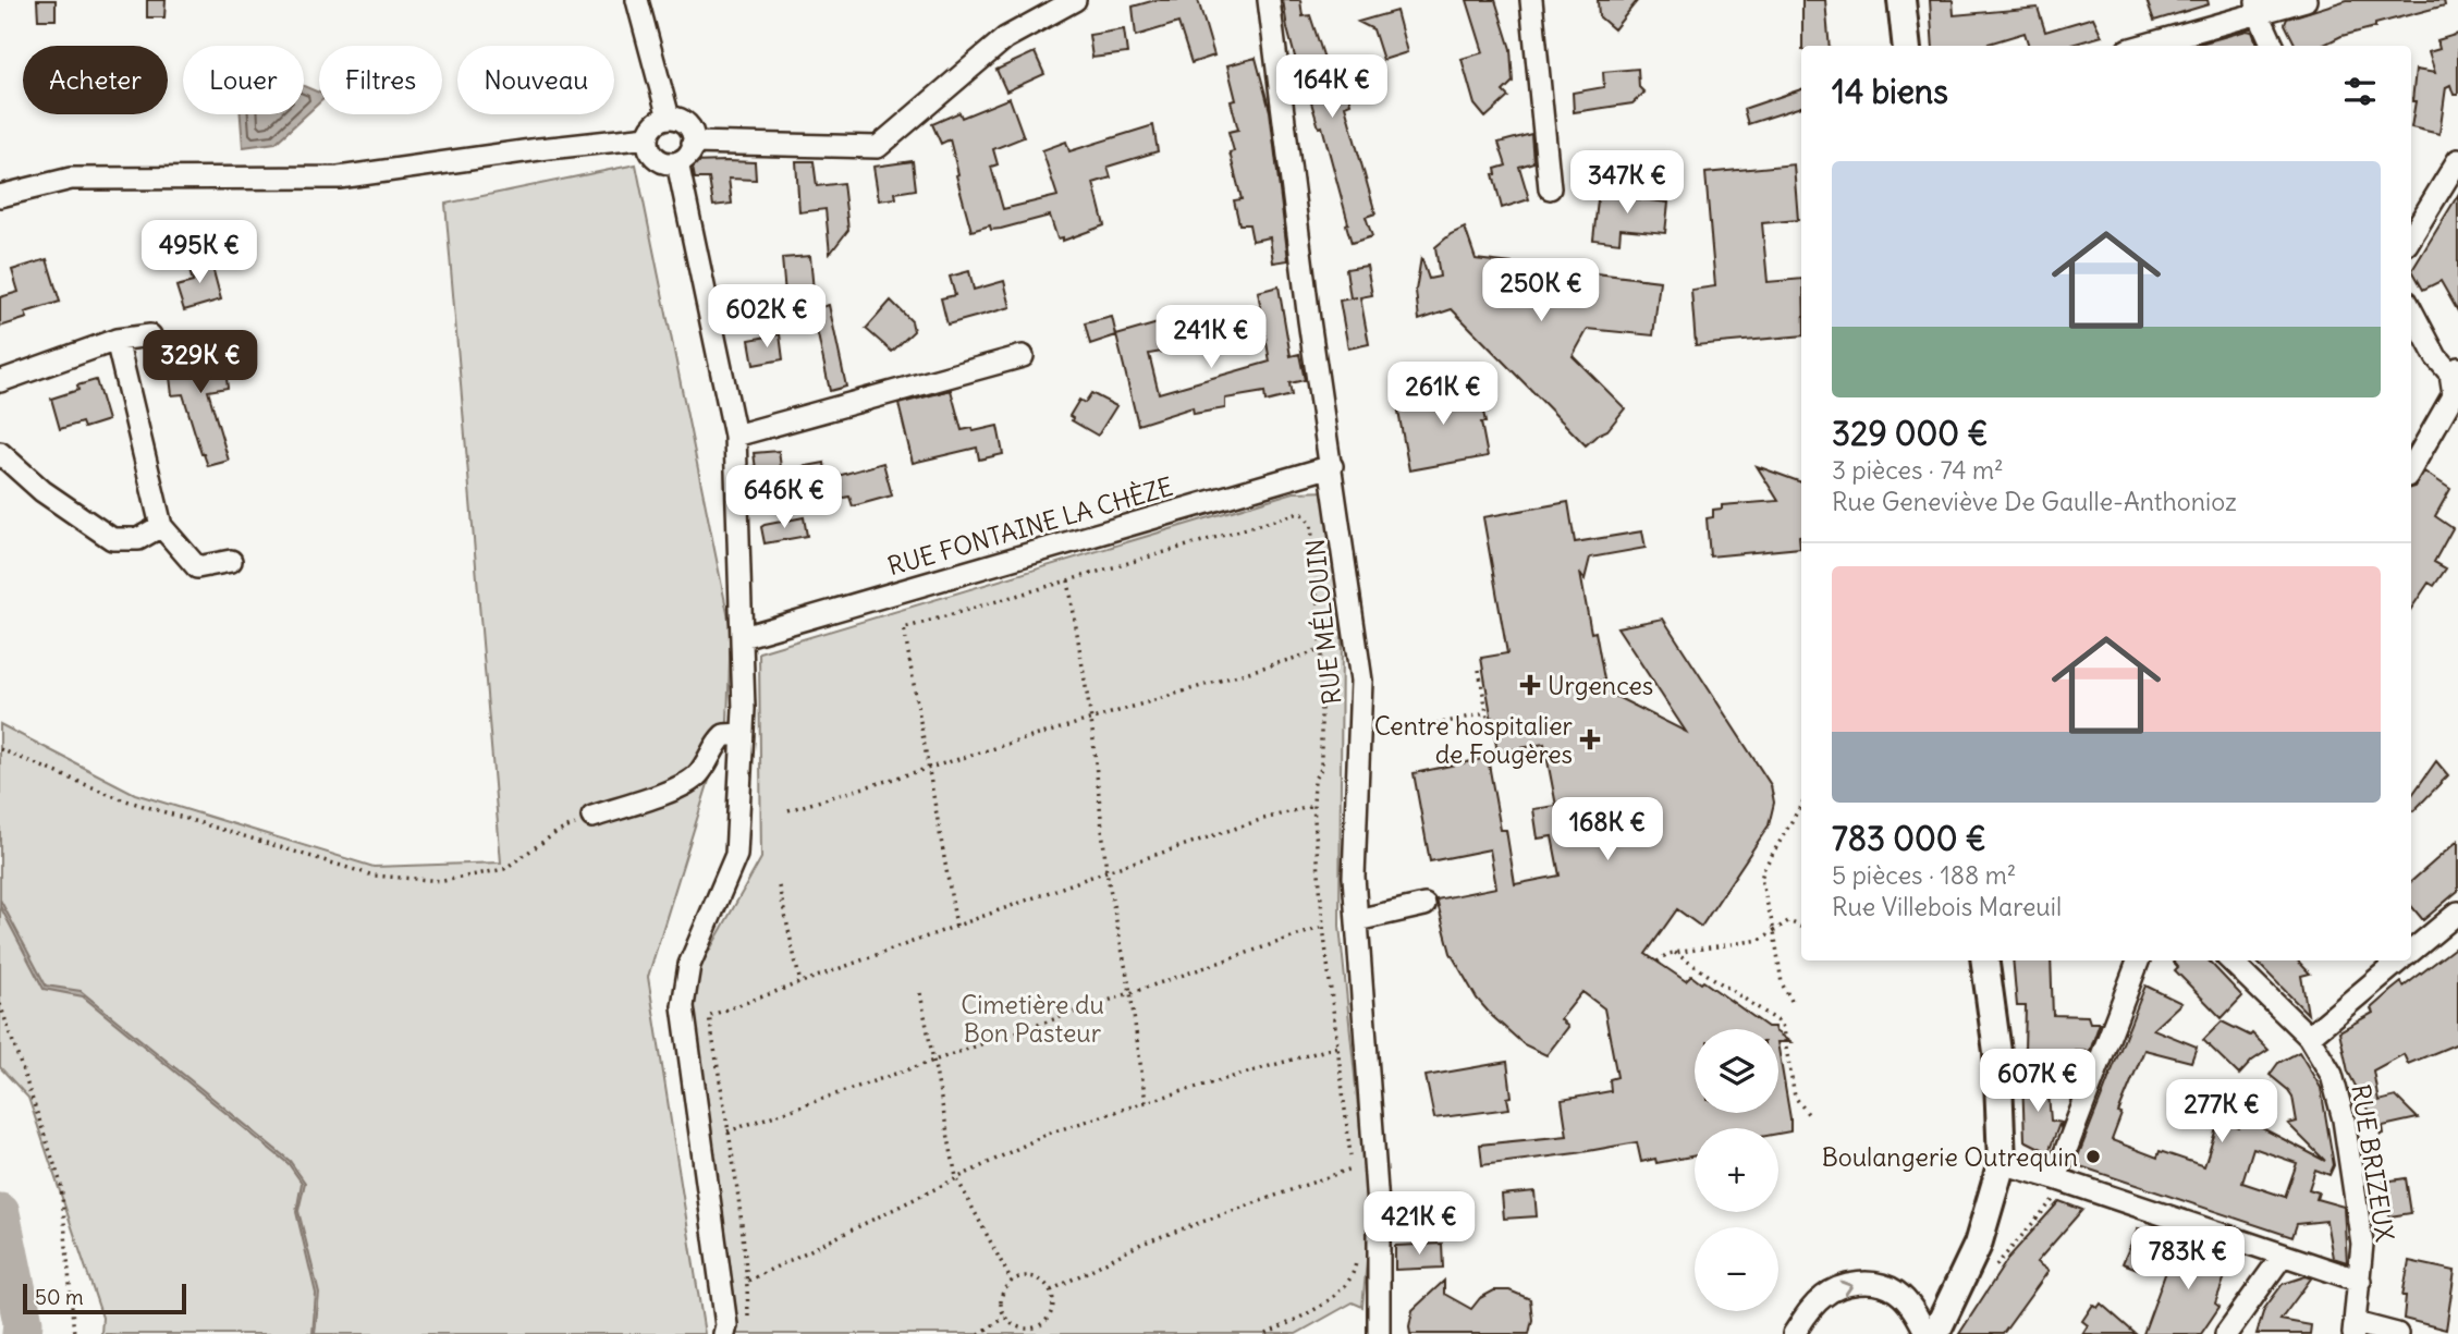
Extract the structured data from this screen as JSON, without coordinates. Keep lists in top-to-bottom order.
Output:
{
  "streets": {
    "street": ["RUE FONTAINE LA CHÈZE", "RUE MÉLOUIN", "RUE BRIZEUX"]
  },
  "crossings": [
    ["RUE FONTAINE LA CHÈZE", "RUE MÉLOUIN"]
  ],
  "parks": ["Cimetière du Bon Pasteur"],
  "places": {
    "health": ["Urgences", "Centre hospitalier de Fougères"],
    "other": ["Boulangerie Outrequin"]
  },
  "scale_bar": "50 m",
  "page": {
    "chip": [
      "Acheter",
      "Louer",
      "Filtres",
      "Nouveau"
    ],
    "heading": "14 biens",
    "price": [
      "164K €",
      "347K €",
      "495K €",
      "250K €",
      "602K €",
      "241K €",
      "329K €",
      "261K €",
      "646K €",
      "168K €",
      "607K €",
      "277K €",
      "421K €",
      "783K €"
    ],
    "list": [
      {
        "name": "329 000 €",
        "note": "3 pièces · 74 m² · Rue Geneviève De Gaulle-Anthonioz"
      },
      {
        "name": "783 000 €",
        "note": "5 pièces · 188 m² · Rue Villebois Mareuil"
      }
    ],
    "map_buttons": ["+", "−"],
    "scale": "50 m"
  }
}
